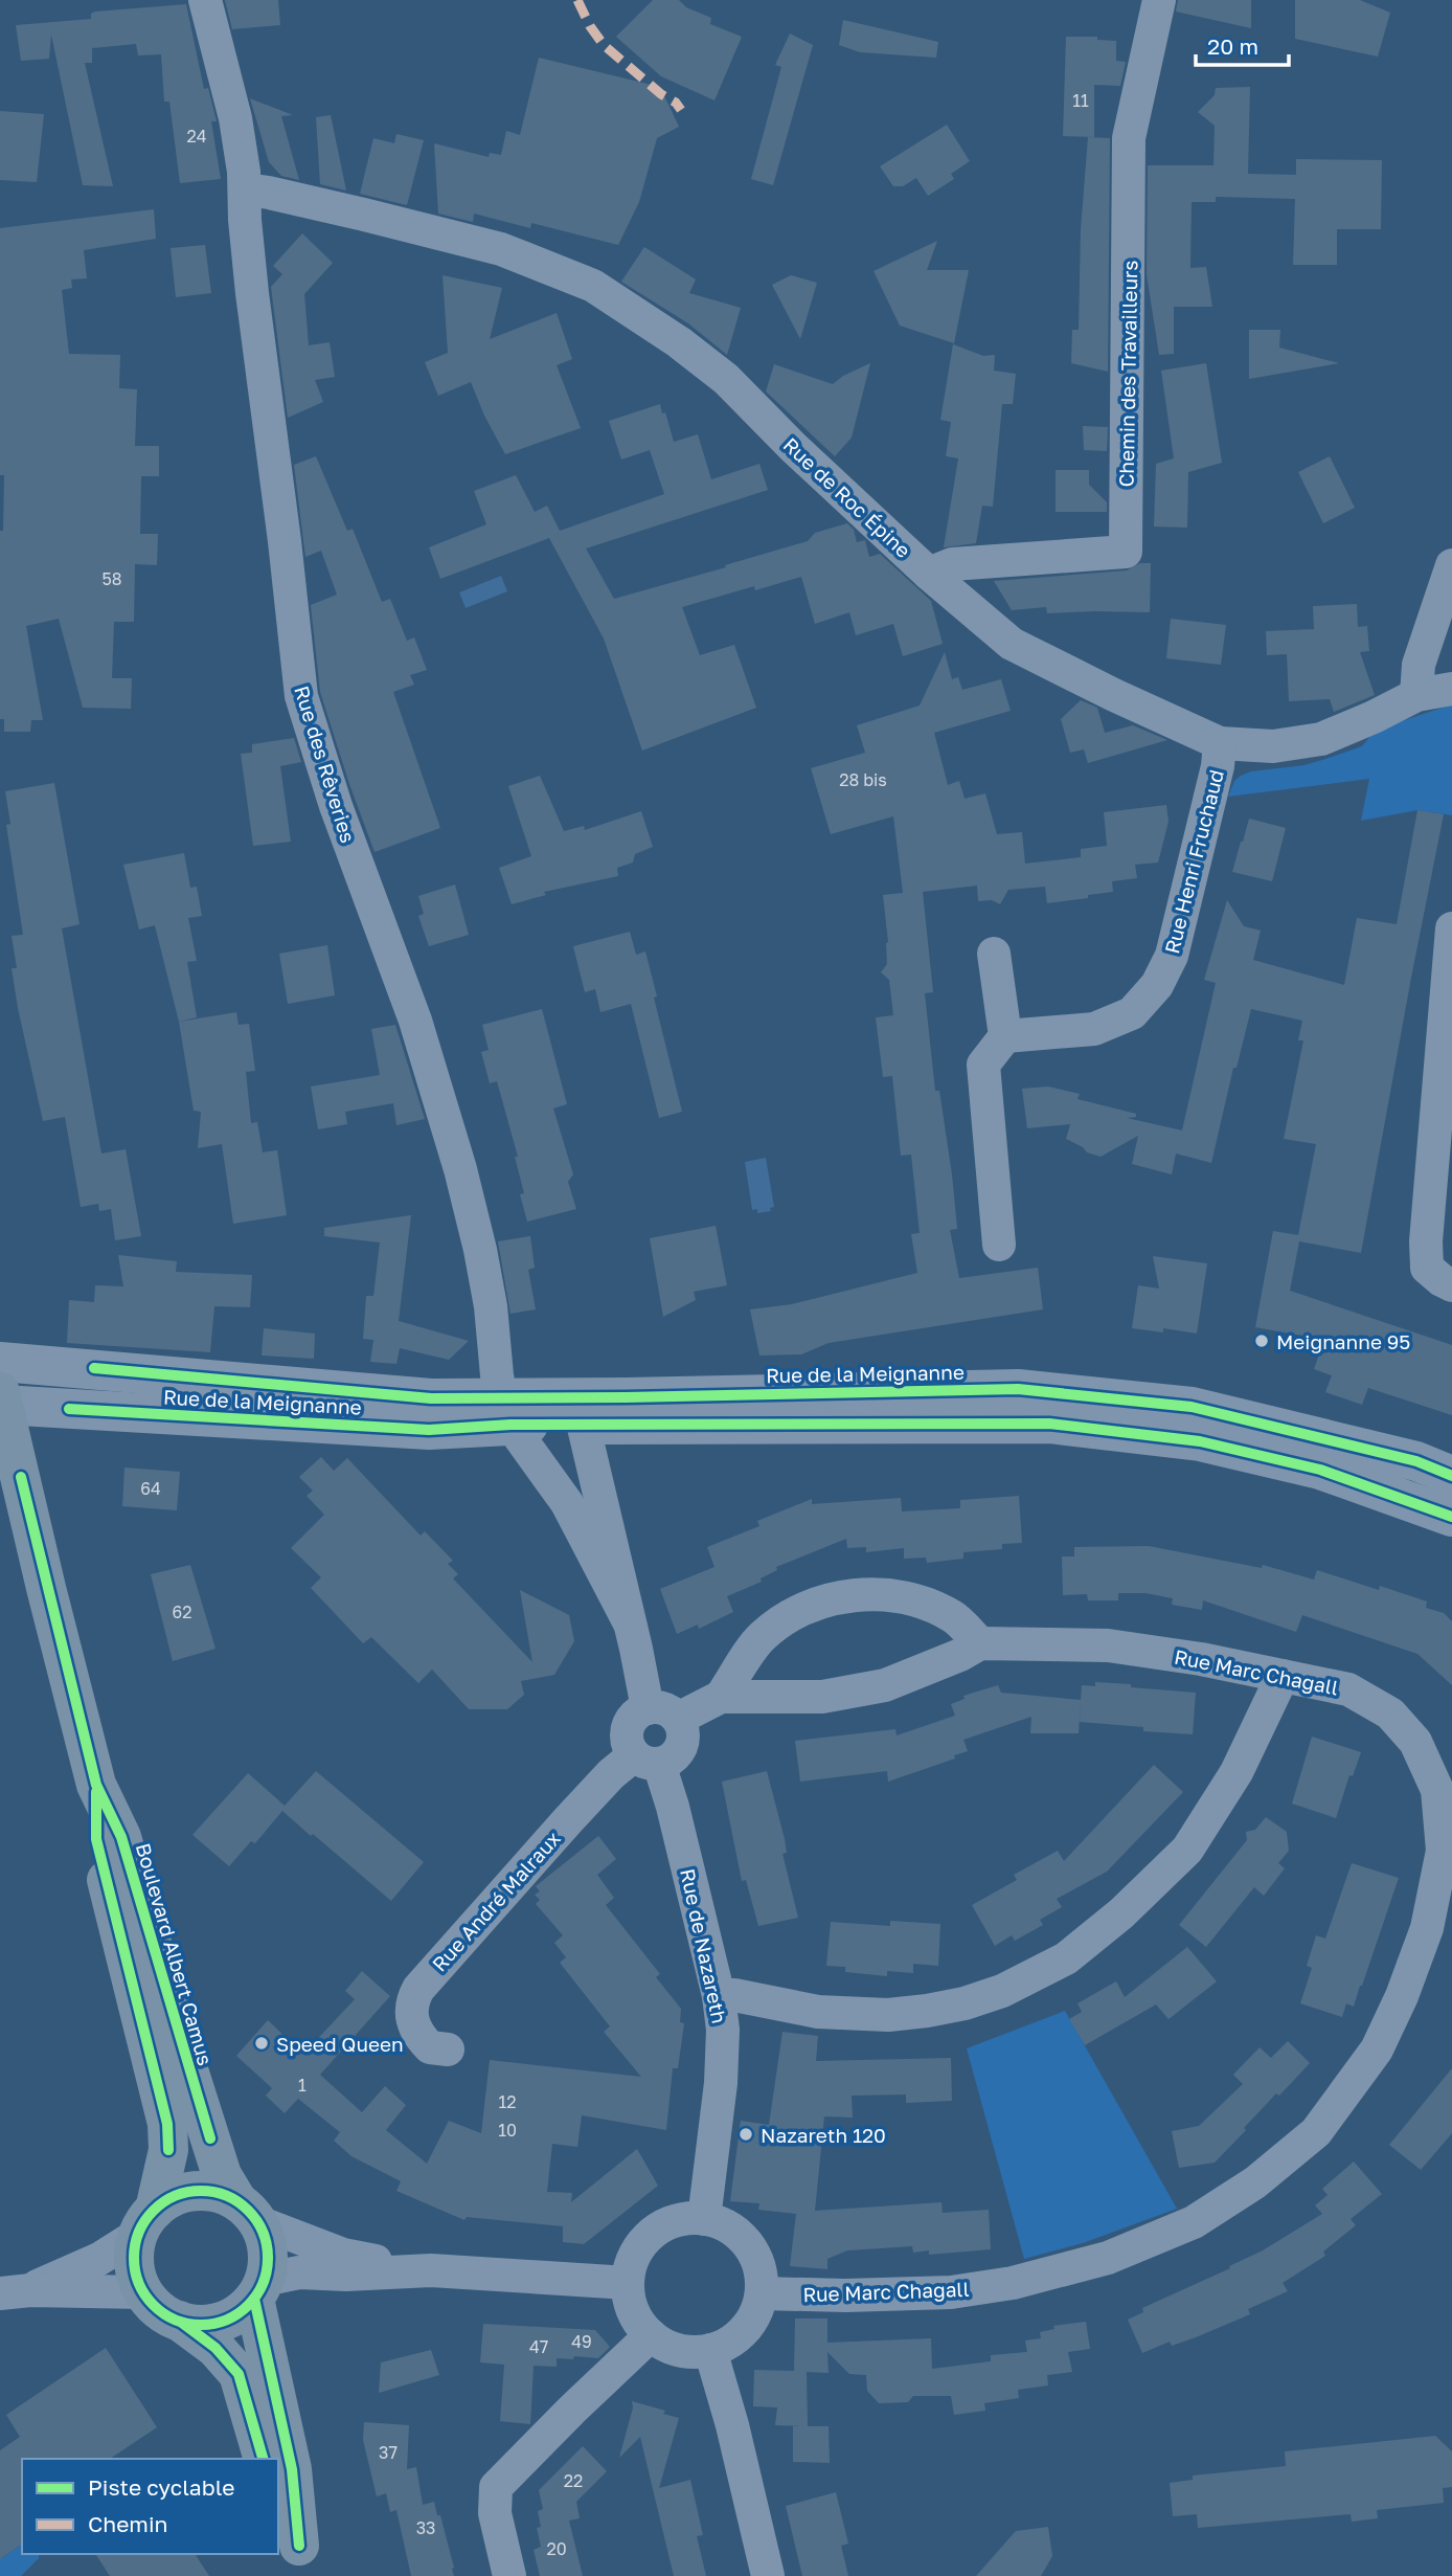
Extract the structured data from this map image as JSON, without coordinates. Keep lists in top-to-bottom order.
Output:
{
  "streets": {
    "main road": ["Boulevard Albert Camus"],
    "street": [
      "Chemin des Travailleurs",
      "Rue de Roc Épine",
      "Rue des Rêveries",
      "Rue Henri Fruchaud",
      "Rue de la Meignanne",
      "Rue Marc Chagall",
      "Rue André Malraux",
      "Rue de Nazareth"
    ]
  },
  "crossings": [
    ["Chemin des Travailleurs", "Rue de Roc Épine"],
    ["Rue de Roc Épine", "Rue des Rêveries"],
    ["Rue de Roc Épine", "Rue Henri Fruchaud"],
    ["Rue des Rêveries", "Rue de la Meignanne"],
    ["Rue de la Meignanne", "Boulevard Albert Camus"],
    ["Rue Marc Chagall", "Rue André Malraux"],
    ["Rue Marc Chagall", "Rue de Nazareth"],
    ["Rue André Malraux", "Rue de Nazareth"]
  ],
  "places": ["Meignanne 95", "Speed Queen", "Nazareth 120"],
  "house_numbers": [
    "11",
    "24",
    "58",
    "28 bis",
    "64",
    "62",
    "1",
    "12",
    "10",
    "49",
    "47",
    "37",
    "22",
    "33",
    "20"
  ],
  "legend": ["Piste cyclable", "Chemin"],
  "scale_bar": "20 m"
}
